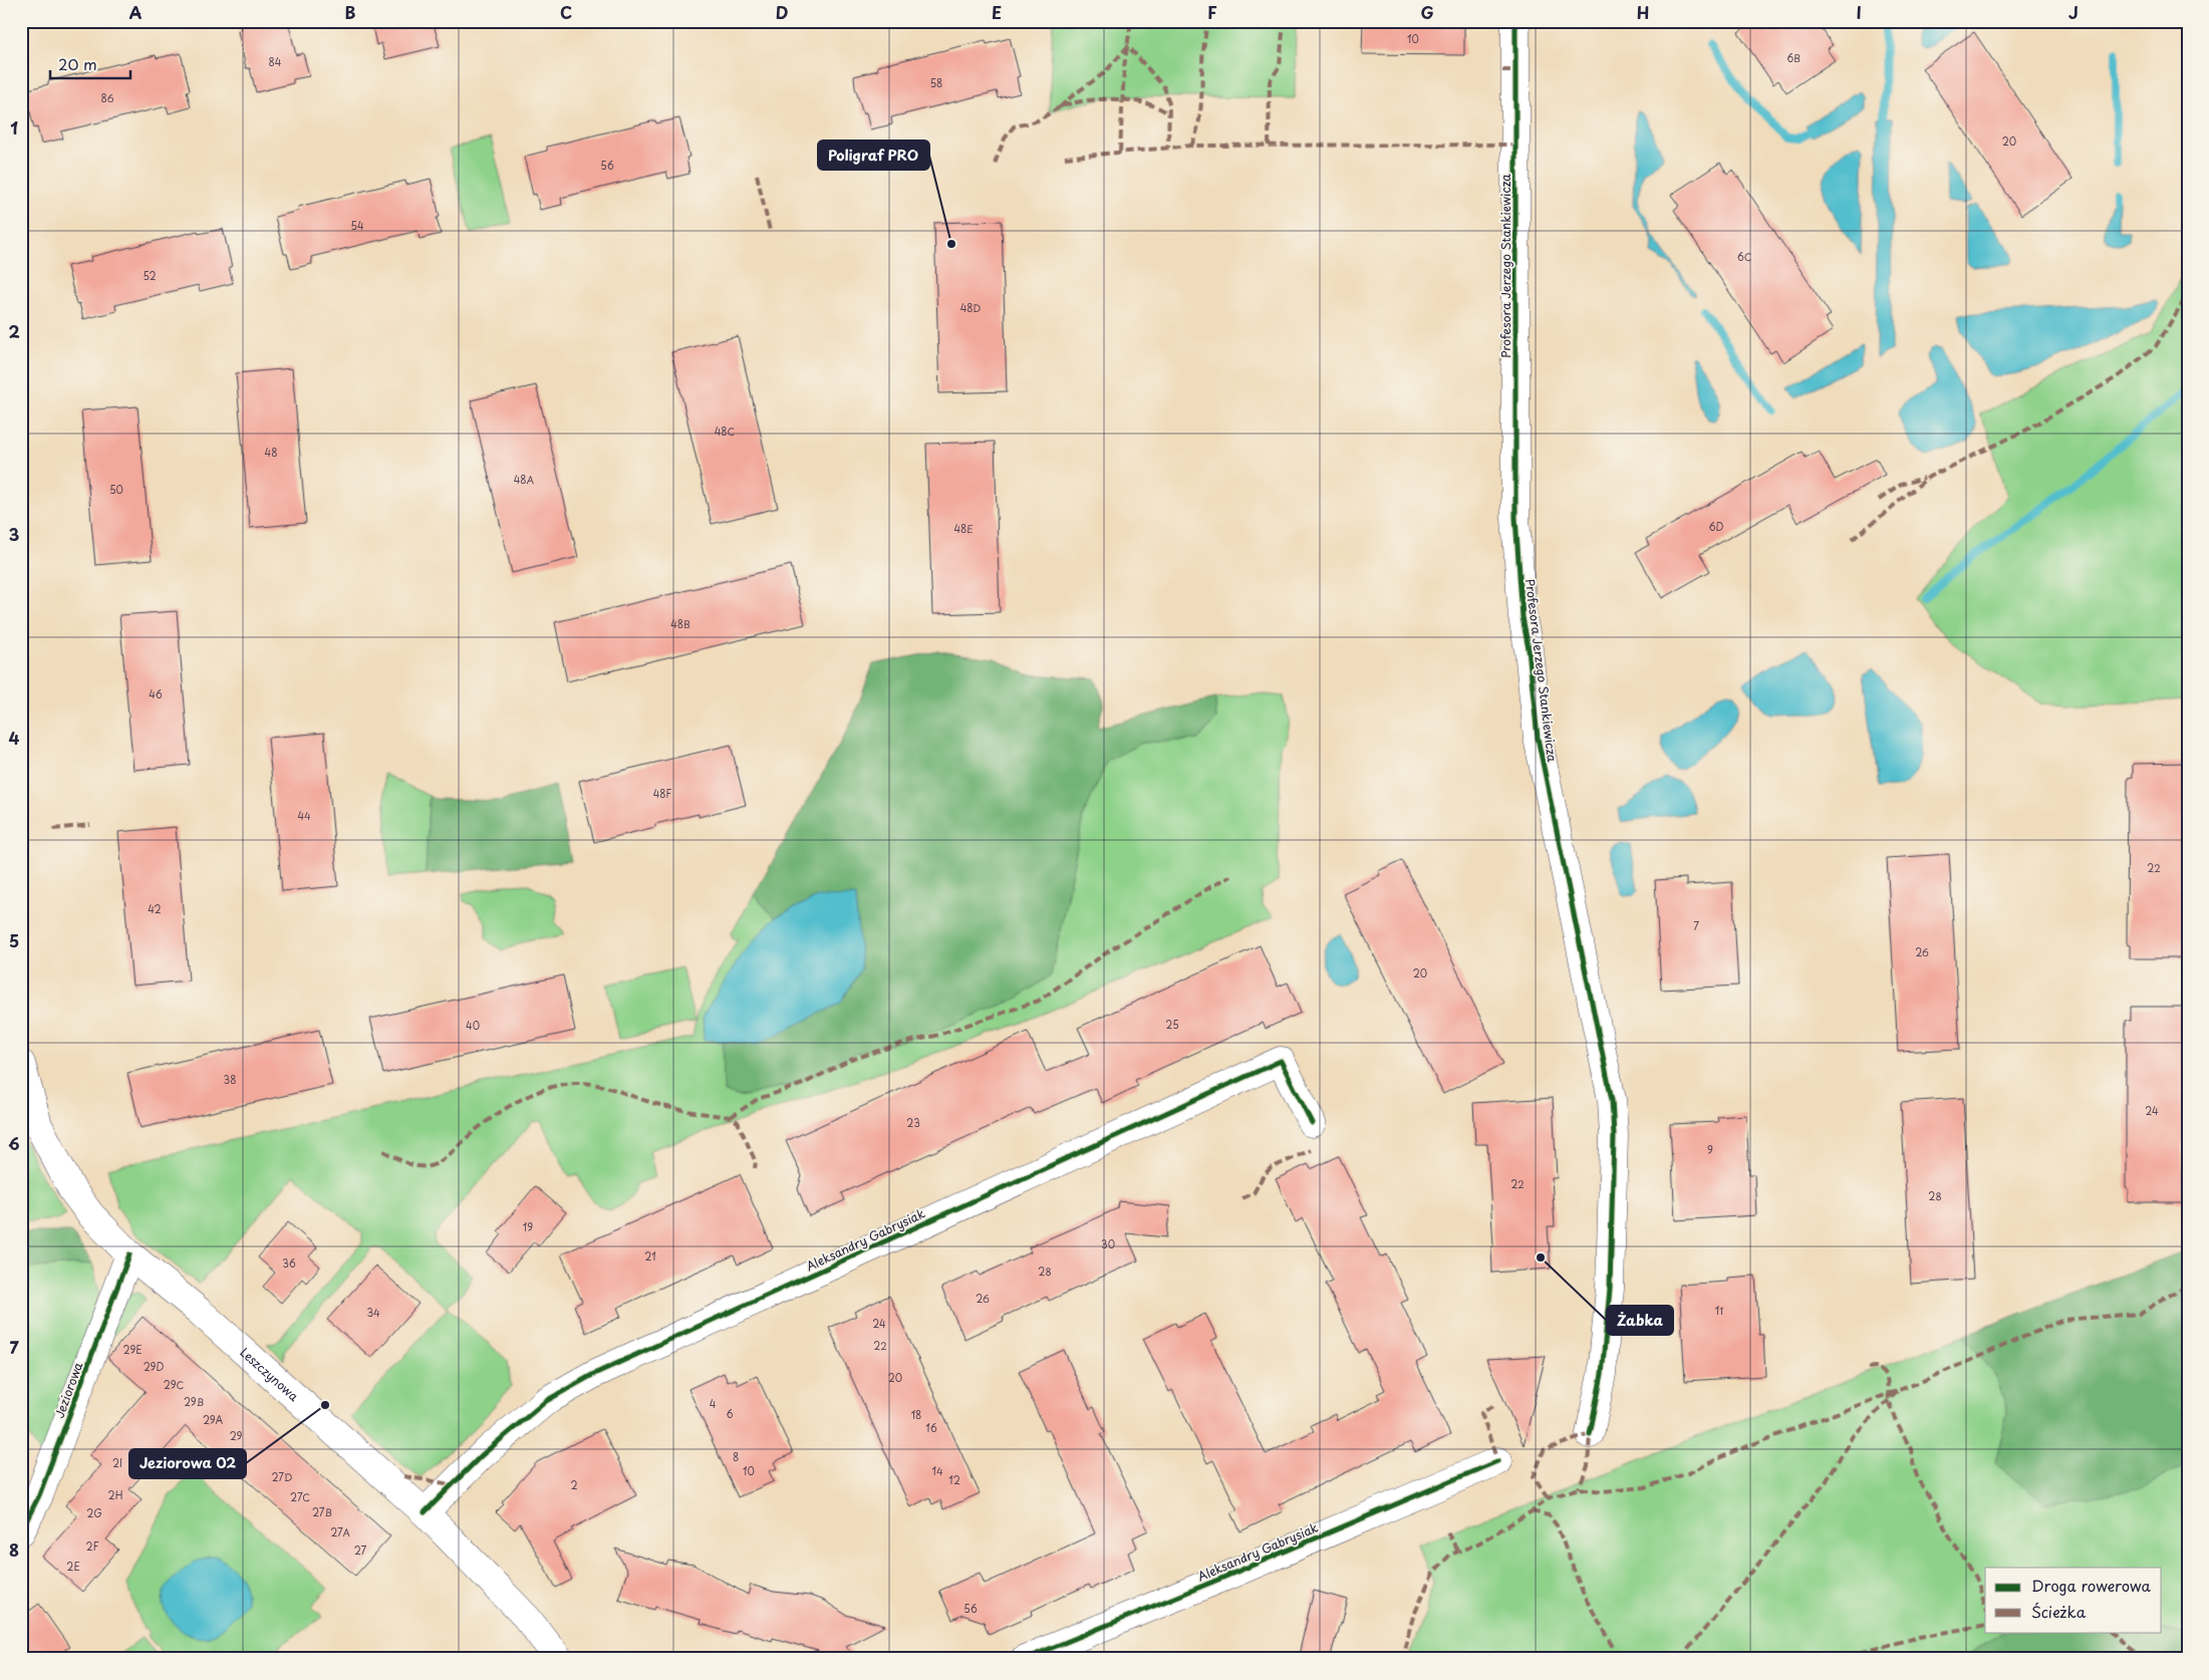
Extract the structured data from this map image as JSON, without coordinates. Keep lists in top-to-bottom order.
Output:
{
  "streets": {
    "street": [
      "Profesora Jerzego Stankiewicza",
      "Aleksandry Gabrysiak",
      "Leszczynowa",
      "Jeziorowa"
    ]
  },
  "crossings": [
    ["Aleksandry Gabrysiak", "Leszczynowa"],
    ["Leszczynowa", "Jeziorowa"]
  ],
  "places": ["Poligraf PRO", "Żabka", "Jeziorowa 02"],
  "house_numbers": [
    "10",
    "6B",
    "84",
    "58",
    "86",
    "20",
    "56",
    "54",
    "6C",
    "52",
    "48D",
    "48C",
    "48",
    "48A",
    "50",
    "6D",
    "48E",
    "48B",
    "46",
    "48F",
    "44",
    "22",
    "42",
    "7",
    "26",
    "20",
    "25",
    "40",
    "38",
    "24",
    "23",
    "9",
    "22",
    "28",
    "19",
    "30",
    "21",
    "36",
    "28",
    "26",
    "11",
    "34",
    "24",
    "22",
    "29E",
    "29D",
    "20",
    "29C",
    "29B",
    "4",
    "6",
    "18",
    "29A",
    "16",
    "29",
    "8",
    "2I",
    "10",
    "14",
    "27D",
    "12",
    "2",
    "2H",
    "27C",
    "27B",
    "2G",
    "27A",
    "2F",
    "27",
    "2E",
    "56"
  ],
  "legend": ["Droga rowerowa", "Ścieżka"],
  "scale_bar": "20 m",
  "grid": {
    "columns": [
      "A",
      "B",
      "C",
      "D",
      "E",
      "F",
      "G",
      "H",
      "I",
      "J"
    ],
    "rows": [
      "1",
      "2",
      "3",
      "4",
      "5",
      "6",
      "7",
      "8"
    ]
  }
}
